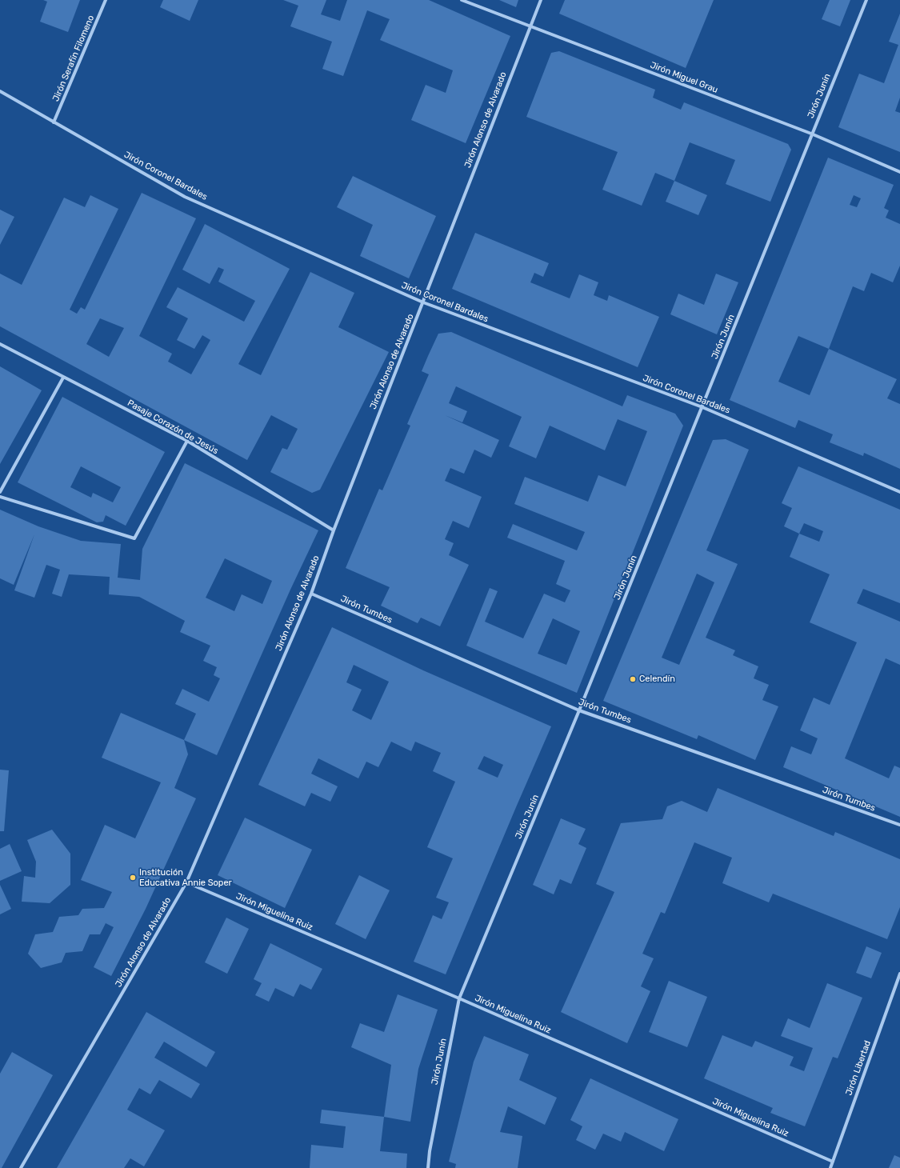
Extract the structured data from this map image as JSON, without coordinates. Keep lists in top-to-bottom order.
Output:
{
  "streets": {
    "street": [
      "Jirón Serafín Filomeno",
      "Jirón Miguel Grau",
      "Jirón Junín",
      "Jirón Alonso de Alvarado",
      "Jirón Coronel Bardales",
      "Pasaje Corazón de Jesús",
      "Jirón Tumbes",
      "Jirón Miguelina Ruiz",
      "Jirón Libertad"
    ]
  },
  "crossings": [
    ["Jirón Serafín Filomeno", "Jirón Coronel Bardales"],
    ["Jirón Miguel Grau", "Jirón Junín"],
    ["Jirón Miguel Grau", "Jirón Alonso de Alvarado"],
    ["Jirón Junín", "Jirón Coronel Bardales"],
    ["Jirón Junín", "Jirón Tumbes"],
    ["Jirón Junín", "Jirón Miguelina Ruiz"],
    ["Jirón Alonso de Alvarado", "Jirón Coronel Bardales"],
    ["Jirón Alonso de Alvarado", "Pasaje Corazón de Jesús"],
    ["Jirón Alonso de Alvarado", "Jirón Tumbes"],
    ["Jirón Alonso de Alvarado", "Jirón Miguelina Ruiz"],
    ["Jirón Miguelina Ruiz", "Jirón Libertad"]
  ],
  "places": ["Celendín", "Institución Educativa Annie Soper"]
}
